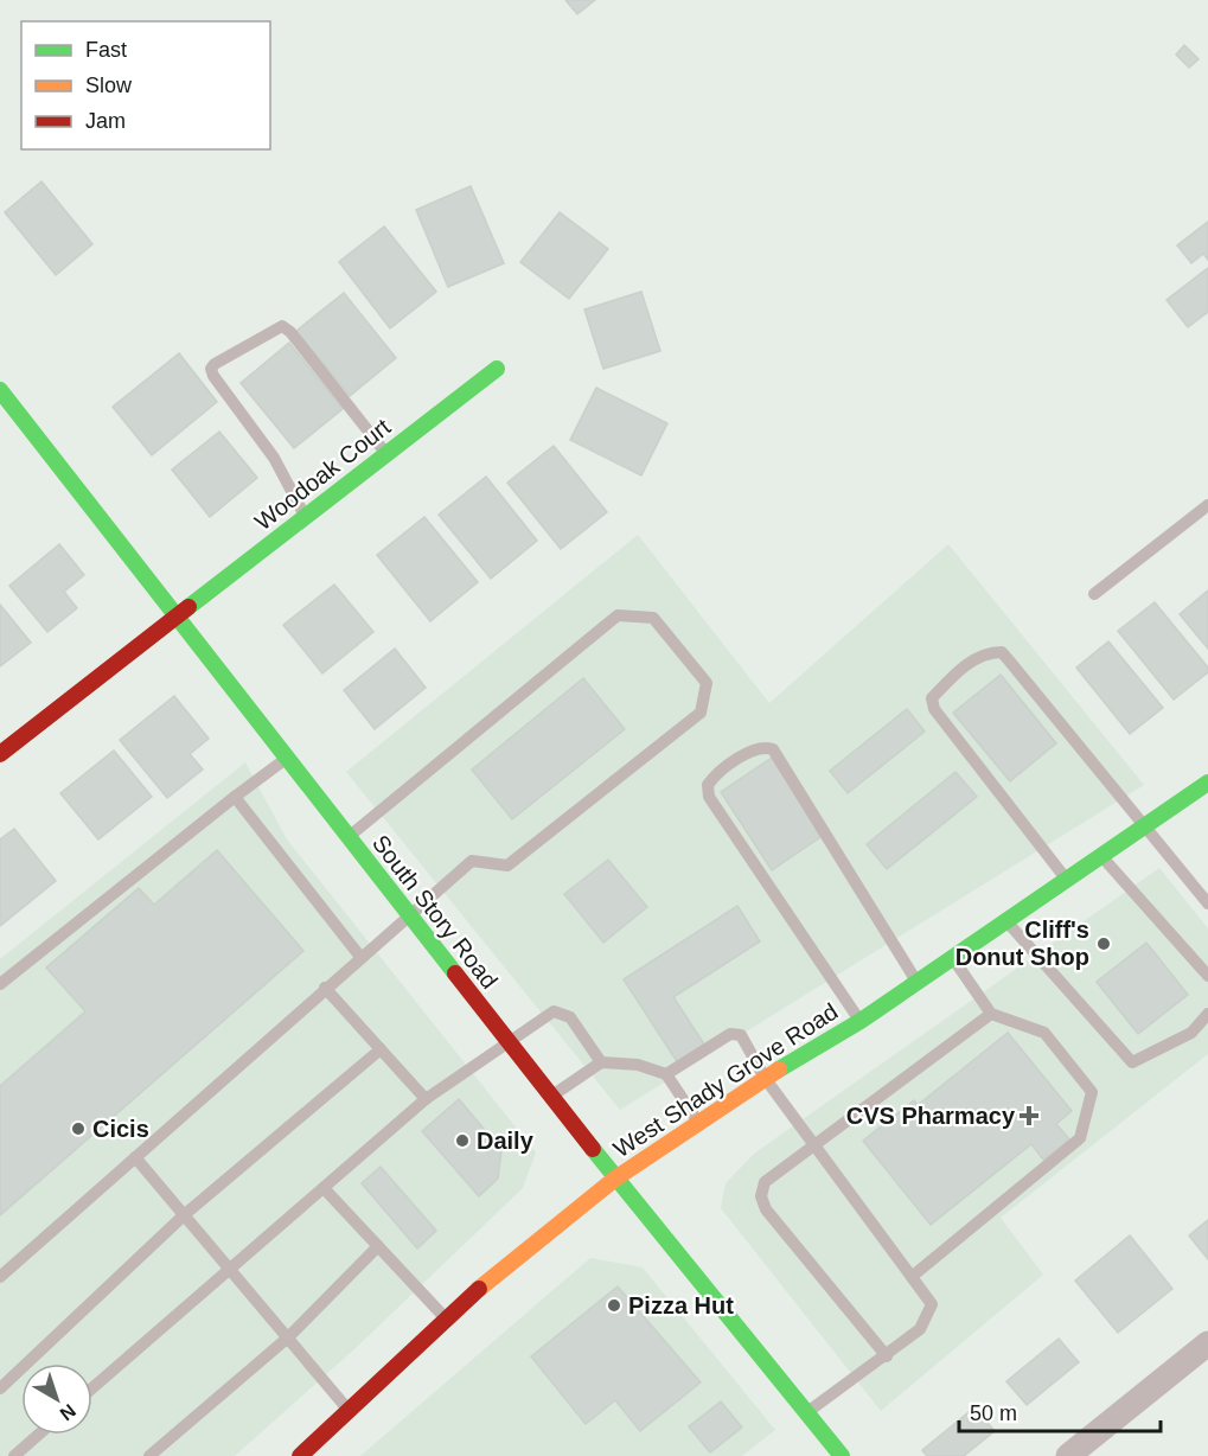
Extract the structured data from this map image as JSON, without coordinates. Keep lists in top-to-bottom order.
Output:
{
  "streets": {
    "main road": ["Woodoak Court", "South Story Road", "West Shady Grove Road"]
  },
  "crossings": [
    ["Woodoak Court", "South Story Road"],
    ["South Story Road", "West Shady Grove Road"]
  ],
  "places": {
    "other": [
      "Cliff's Donut Shop",
      "Cicis",
      "Daily",
      "Pizza Hut"
    ],
    "health": ["CVS Pharmacy"]
  },
  "legend": ["Fast", "Slow", "Jam"],
  "scale_bar": "50 m",
  "north": "bottom right"
}
